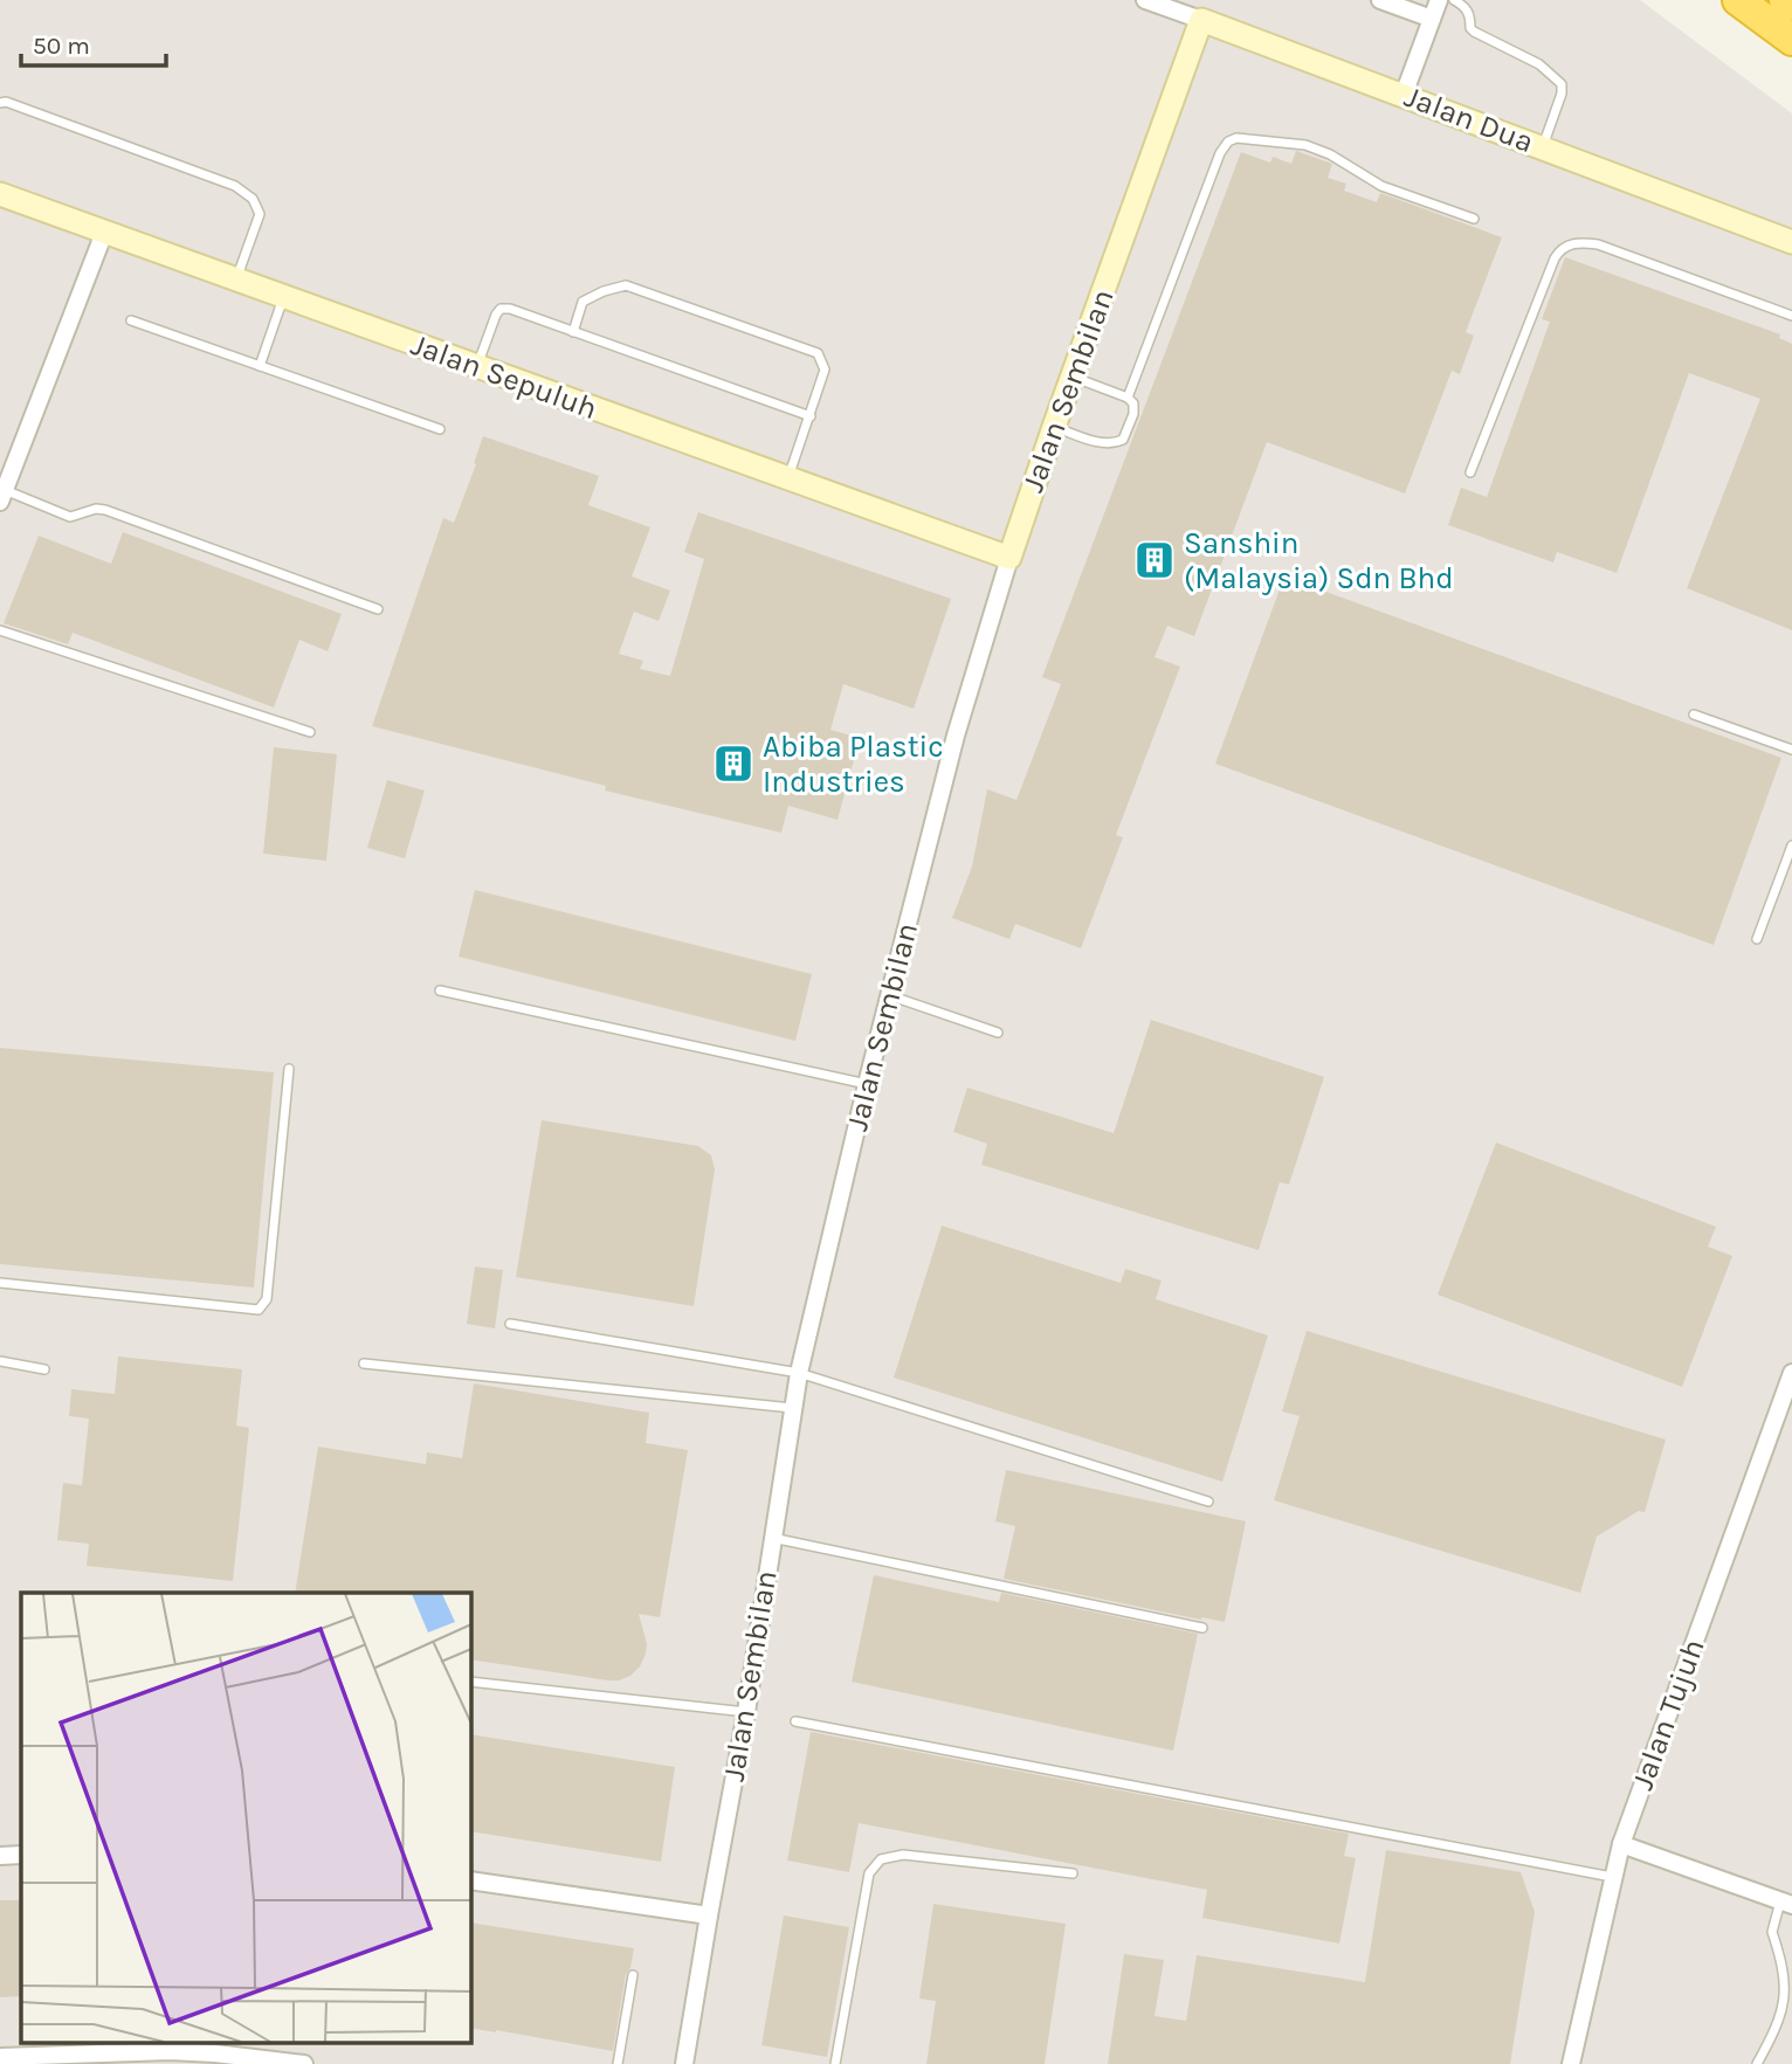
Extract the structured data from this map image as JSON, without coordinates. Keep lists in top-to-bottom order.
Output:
{
  "streets": {
    "main road": ["Jalan Dua", "Jalan Sepuluh", "Jalan Sembilan"],
    "street": ["Jalan Tujuh"]
  },
  "crossings": [
    ["Jalan Dua", "Jalan Sembilan"],
    ["Jalan Sepuluh", "Jalan Sembilan"]
  ],
  "places": {
    "building": ["Sanshin (Malaysia) Sdn Bhd", "Abiba Plastic Industries"]
  },
  "scale_bar": "50 m"
}
